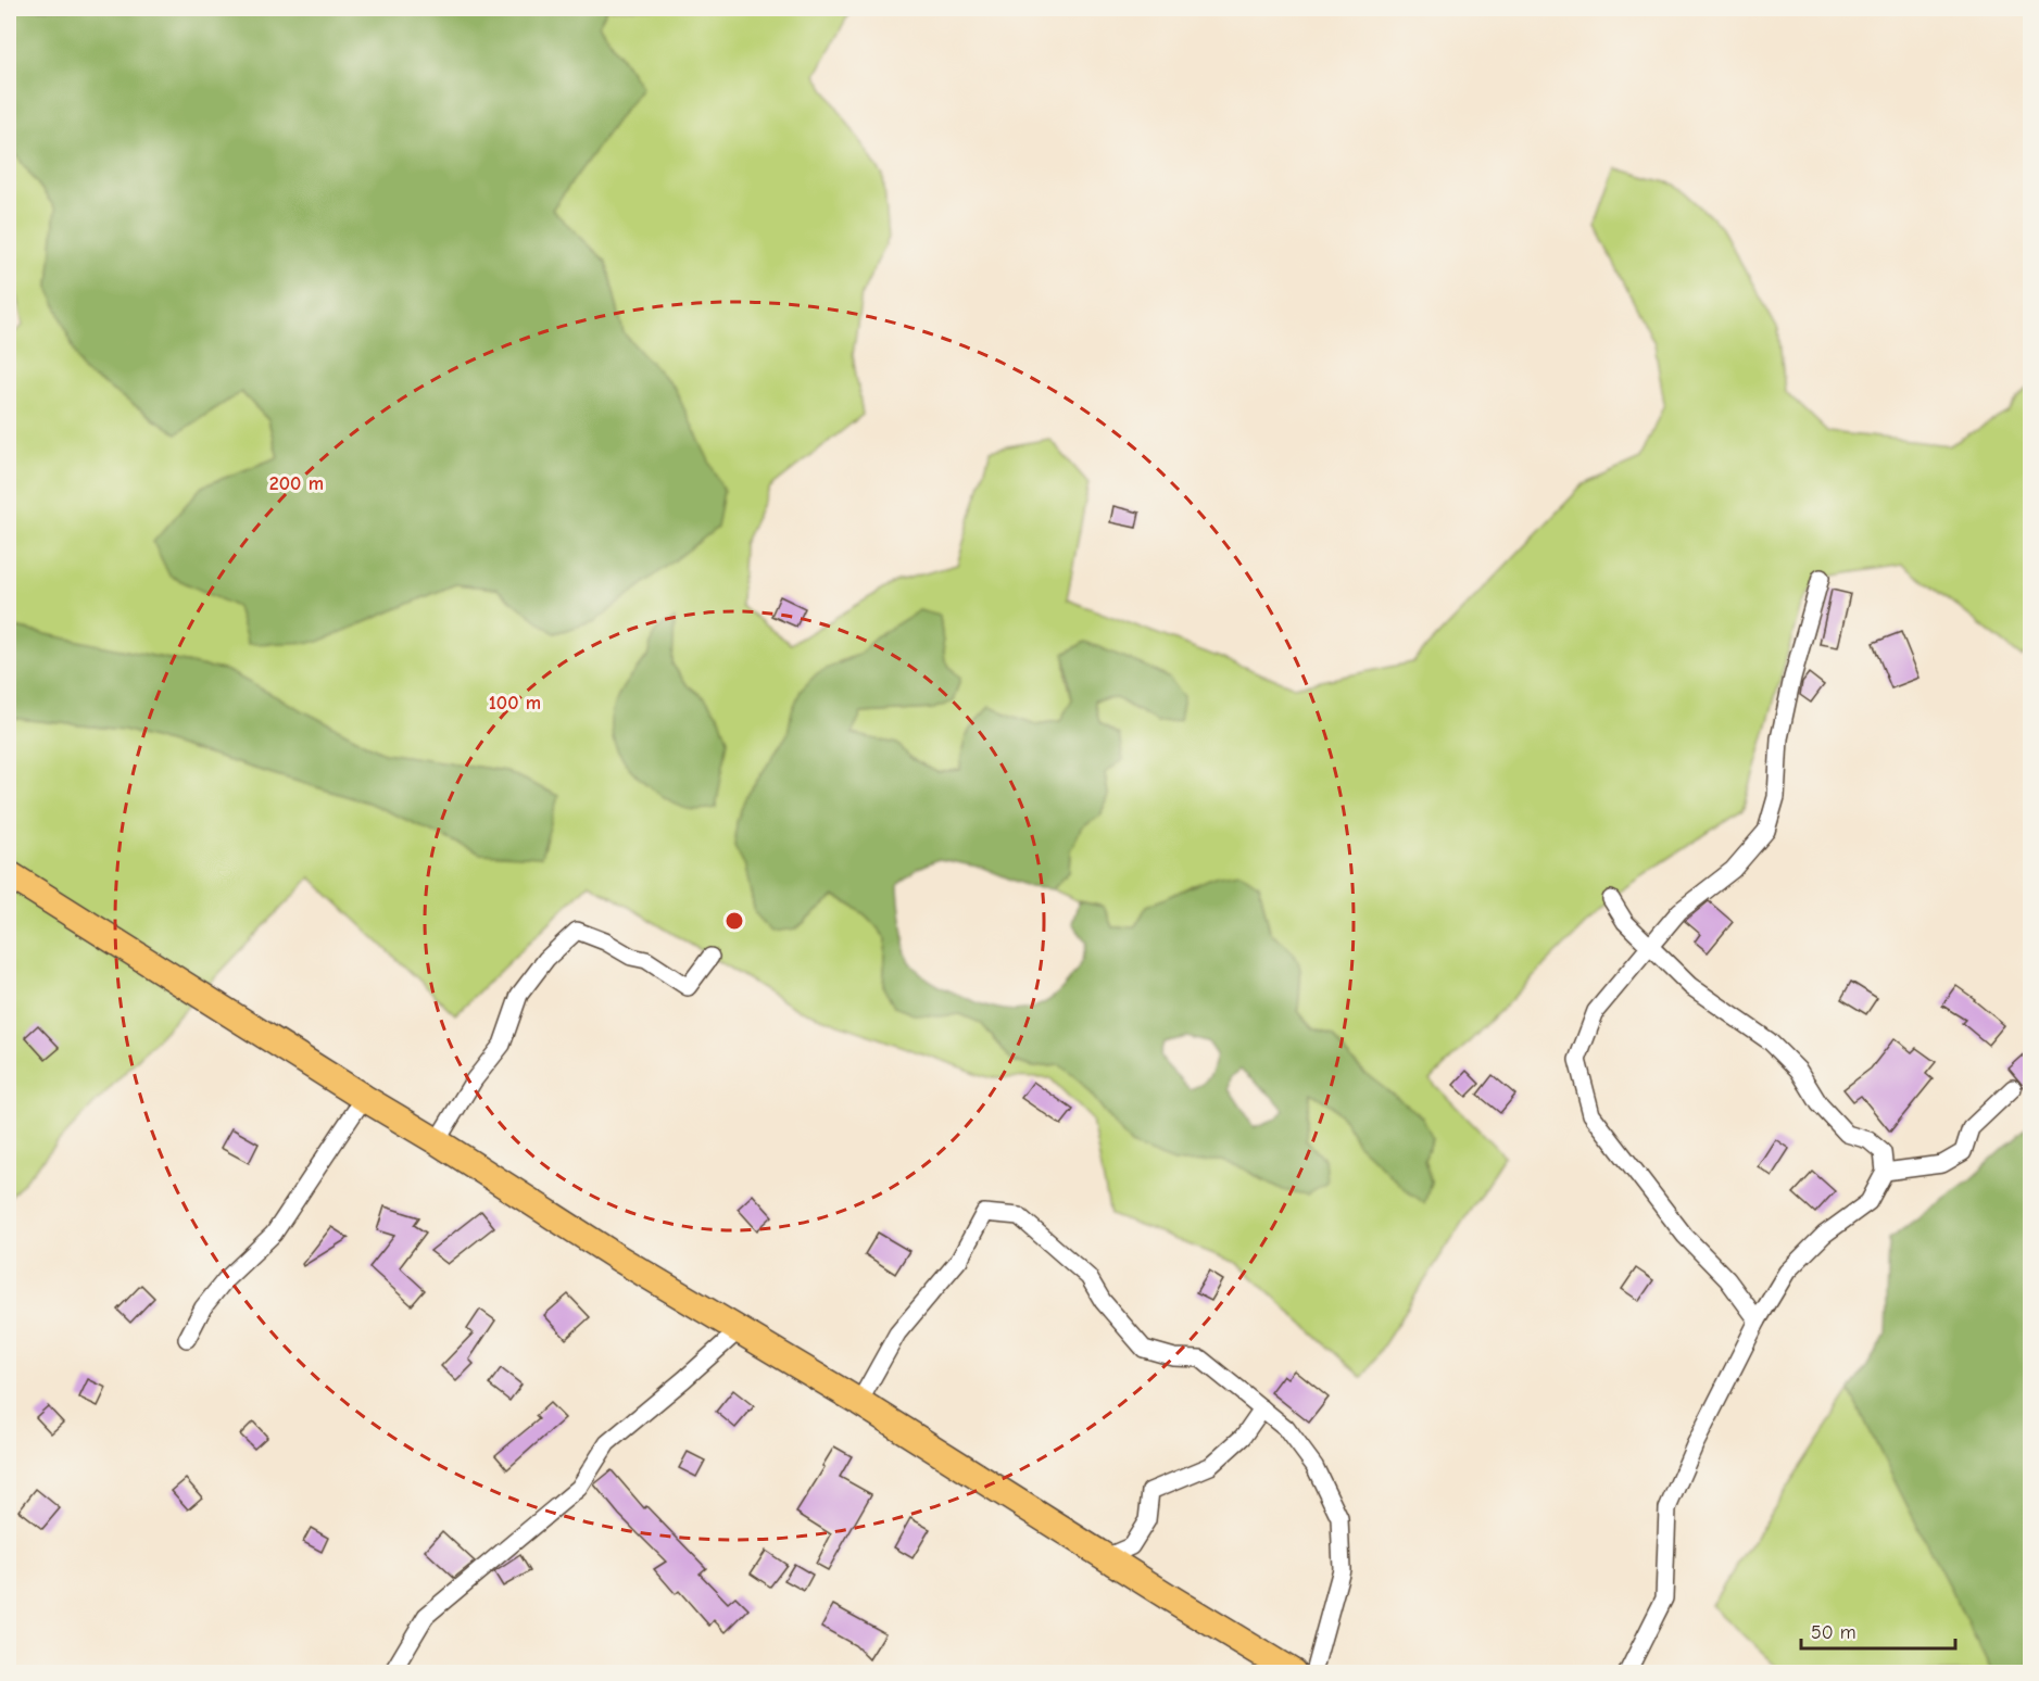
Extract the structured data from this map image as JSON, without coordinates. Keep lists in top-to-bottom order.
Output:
{
  "scale_bar": "50 m",
  "rings": ["200 m", "100 m"]
}
